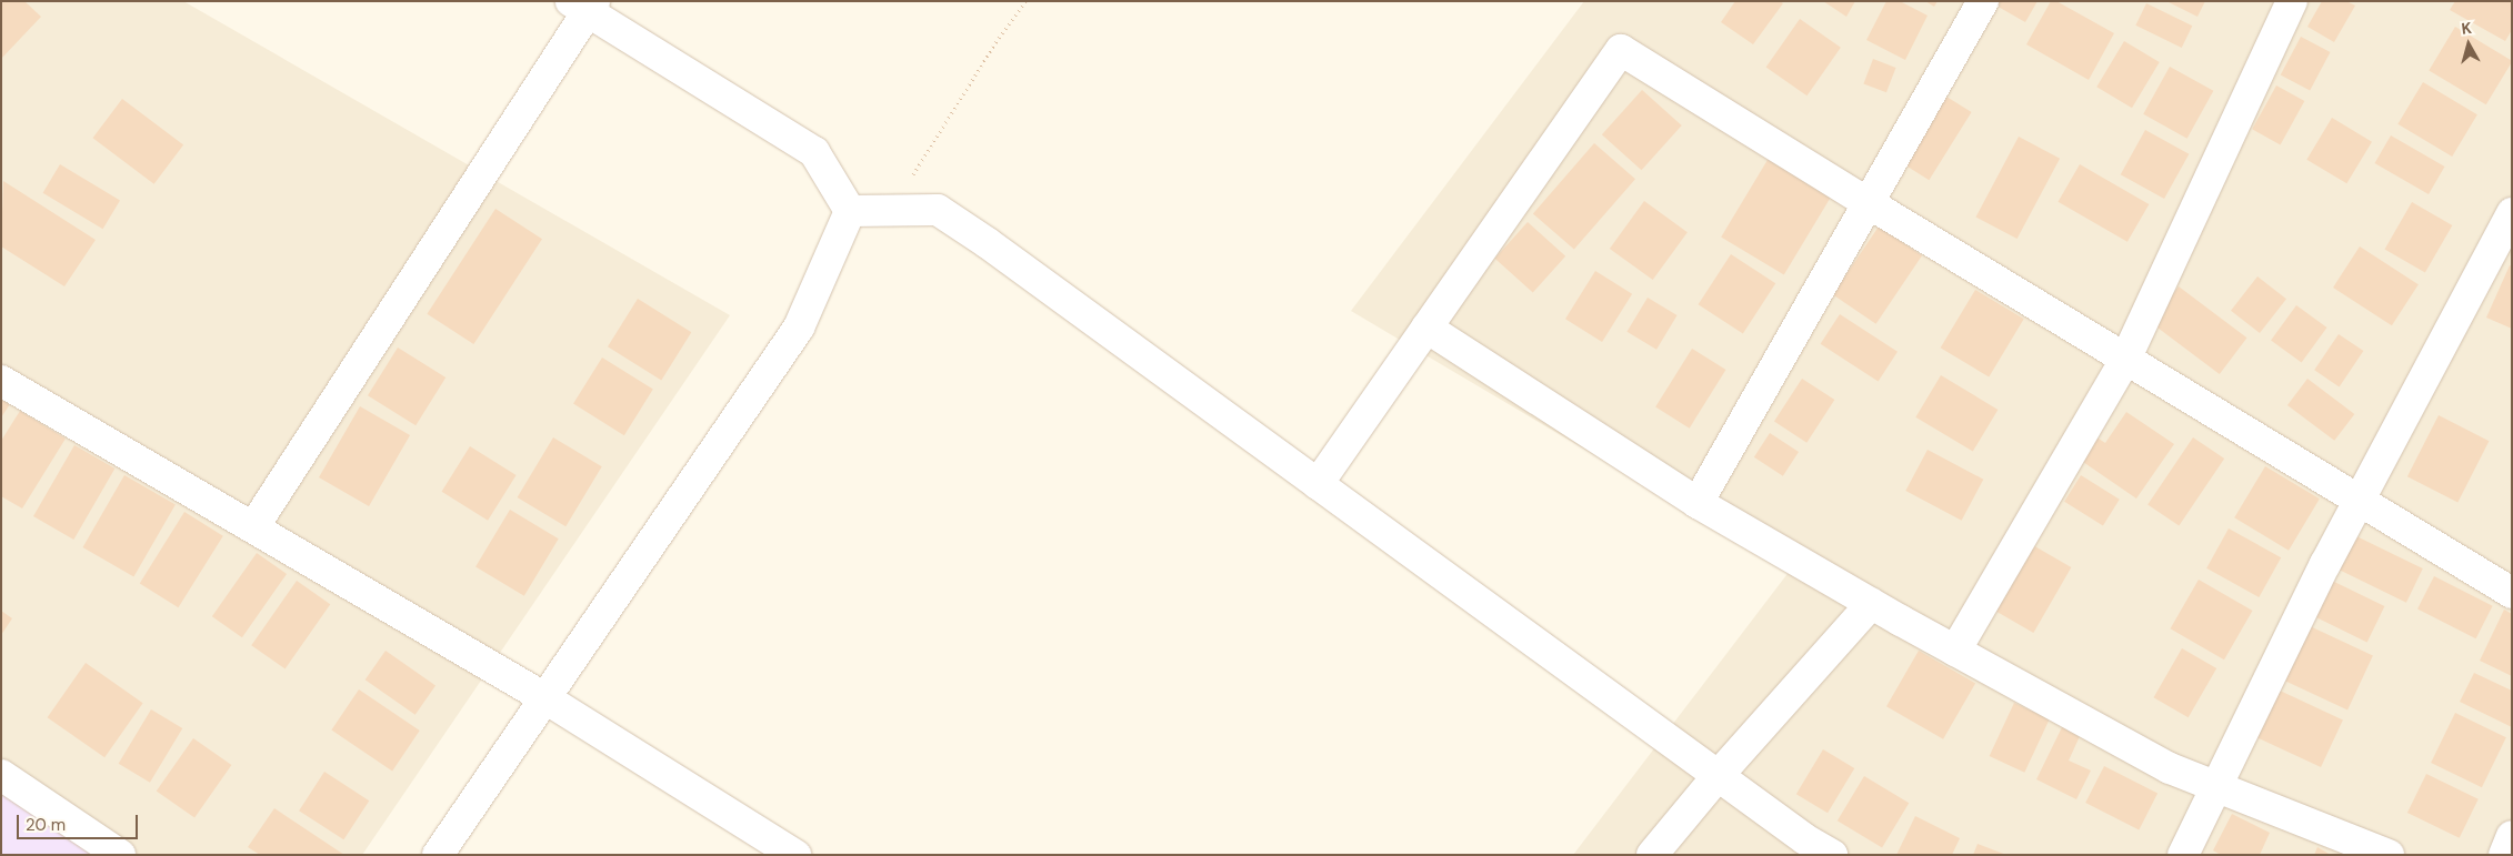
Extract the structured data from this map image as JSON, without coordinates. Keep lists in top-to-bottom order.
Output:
{
  "scale_bar": "20 m",
  "north": "top"
}
